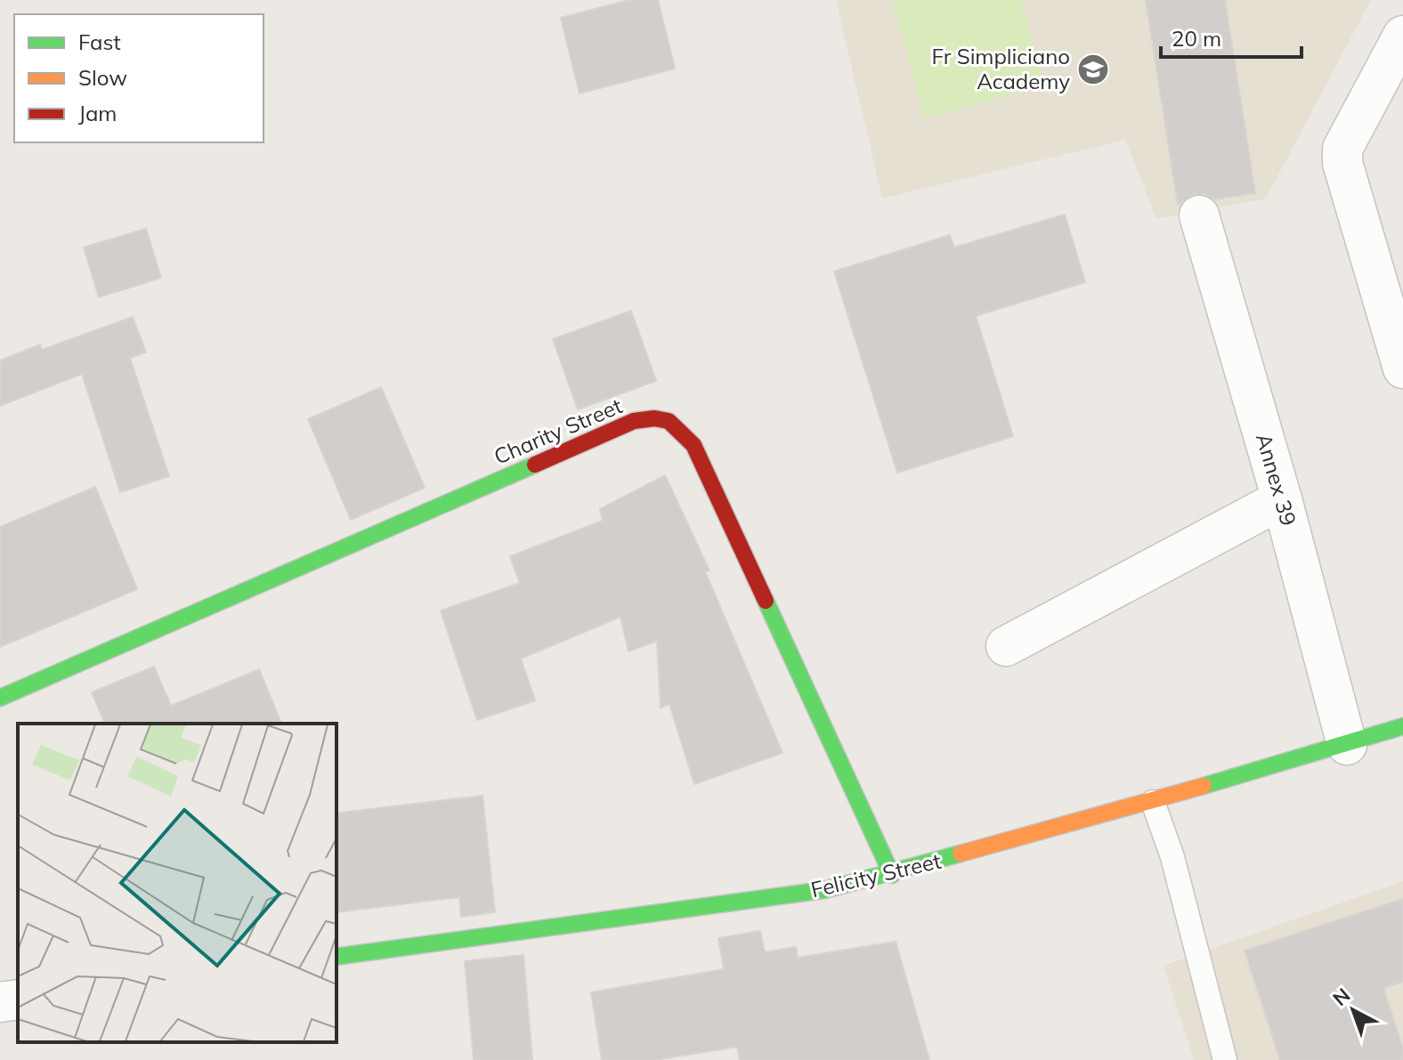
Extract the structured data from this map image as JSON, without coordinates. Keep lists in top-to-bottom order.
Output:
{
  "streets": {
    "street": ["Charity Street", "Annex 39", "Felicity Street"]
  },
  "crossings": [
    ["Charity Street", "Felicity Street"],
    ["Annex 39", "Felicity Street"]
  ],
  "places": {
    "school or university": ["Fr Simpliciano Academy"]
  },
  "legend": ["Fast", "Slow", "Jam"],
  "scale_bar": "20 m",
  "north": "top left"
}
